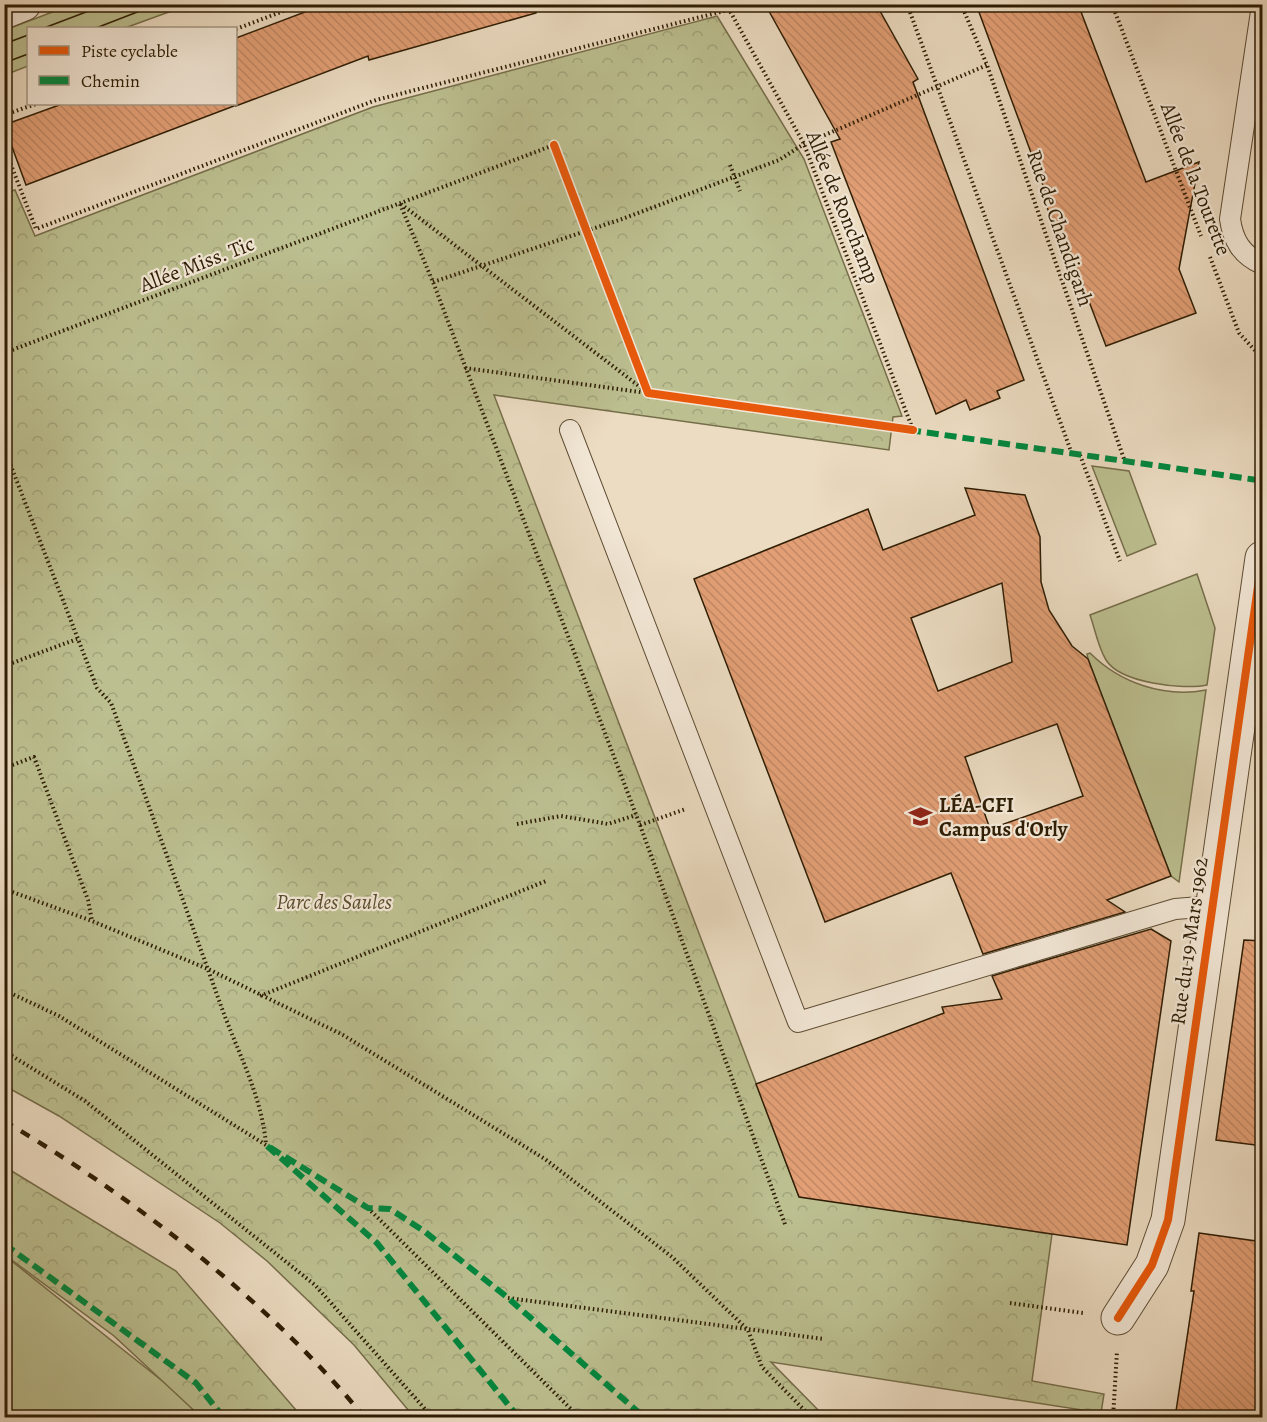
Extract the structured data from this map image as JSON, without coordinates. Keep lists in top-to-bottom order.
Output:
{
  "streets": {
    "street": ["Rue du 19 Mars 1962"],
    "path": [
      "Allée de la Tourette",
      "Allée de Ronchamp",
      "Rue de Chandigarh",
      "Allée Miss. Tic"
    ]
  },
  "parks": ["Parc des Saules"],
  "places": {
    "school or university": ["LÉA-CFI Campus d'Orly"]
  },
  "legend": ["Piste cyclable", "Chemin"]
}
